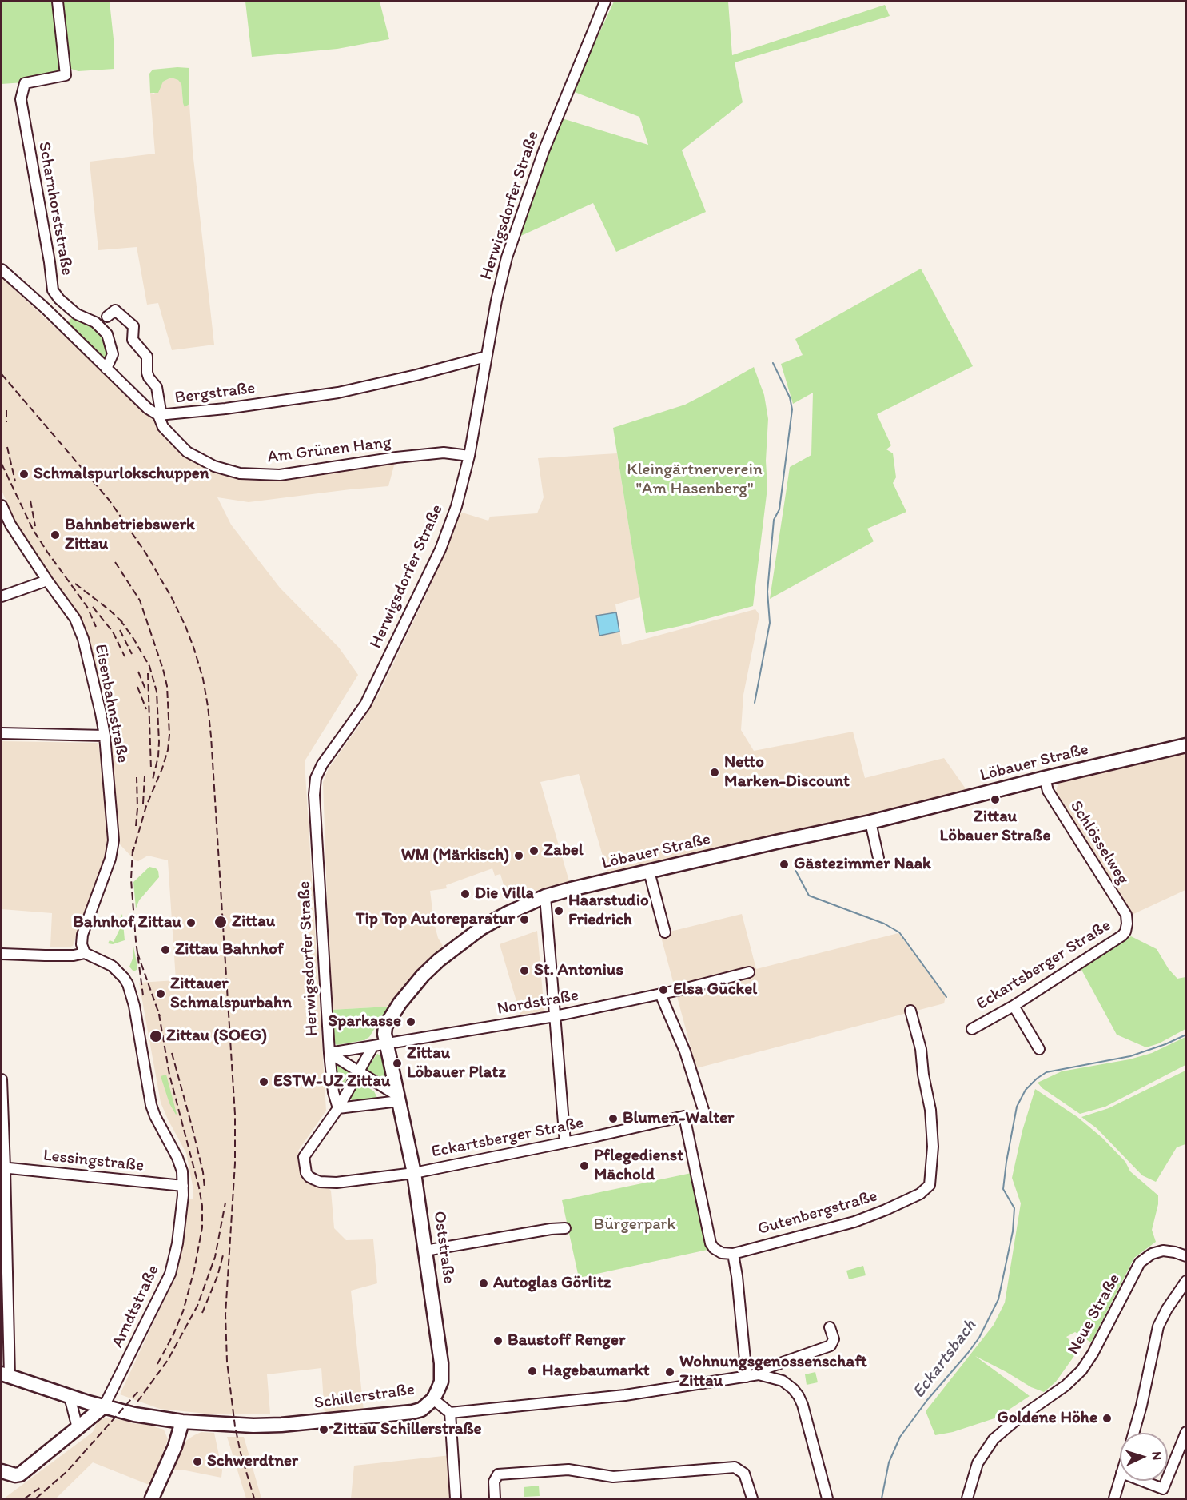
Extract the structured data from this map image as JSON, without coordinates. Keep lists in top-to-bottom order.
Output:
{
  "streets": {
    "main road": ["Löbauer Straße", "Oststraße", "Schillerstraße"],
    "street": [
      "Herwigsdorfer Straße",
      "Scharnhorststraße",
      "Bergstraße",
      "Am Grünen Hang",
      "Eisenbahnstraße",
      "Schlösselweg",
      "Eckartsberger Straße",
      "Nordstraße",
      "Lessingstraße",
      "Gutenbergstraße",
      "Arndtstraße",
      "Neue Straße"
    ]
  },
  "crossings": [
    ["Herwigsdorfer Straße", "Bergstraße"],
    ["Herwigsdorfer Straße", "Am Grünen Hang"],
    ["Herwigsdorfer Straße", "Löbauer Straße"],
    ["Herwigsdorfer Straße", "Nordstraße"],
    ["Scharnhorststraße", "Bergstraße"],
    ["Bergstraße", "Am Grünen Hang"],
    ["Eisenbahnstraße", "Arndtstraße"],
    ["Löbauer Straße", "Schlösselweg"],
    ["Löbauer Straße", "Eckartsberger Straße"],
    ["Löbauer Straße", "Nordstraße"],
    ["Löbauer Straße", "Oststraße"],
    ["Schlösselweg", "Eckartsberger Straße"],
    ["Eckartsberger Straße", "Gutenbergstraße"],
    ["Eckartsberger Straße", "Oststraße"],
    ["Nordstraße", "Oststraße"],
    ["Lessingstraße", "Arndtstraße"],
    ["Oststraße", "Schillerstraße"],
    ["Arndtstraße", "Schillerstraße"]
  ],
  "water": ["Eckartsbach"],
  "parks": ["Kleingärtnerverein \"Am Hasenberg\"", "Bürgerpark"],
  "places": [
    "Schmalspurlokschuppen",
    "Bahnbetriebswerk Zittau",
    "Netto Marken-Discount",
    "Zittau Löbauer Straße",
    "Zabel",
    "WM (Märkisch)",
    "Gästezimmer Naak",
    "Die Villa",
    "Haarstudio Friedrich",
    "Tip Top Autoreparatur",
    "Zittau",
    "Bahnhof Zittau",
    "Zittau Bahnhof",
    "St. Antonius",
    "Elsa Gückel",
    "Zittauer Schmalspurbahn",
    "Sparkasse",
    "Zittau (SOEG)",
    "Zittau Löbauer Platz",
    "ESTW-UZ Zittau",
    "Blumen-Walter",
    "Pflegedienst Mächold",
    "Autoglas Görlitz",
    "Baustoff Renger",
    "Hagebaumarkt",
    "Wohnungsgenossenschaft Zittau",
    "Goldene Höhe",
    "Zittau Schillerstraße",
    "Schwerdtner"
  ],
  "north": "right"
}
